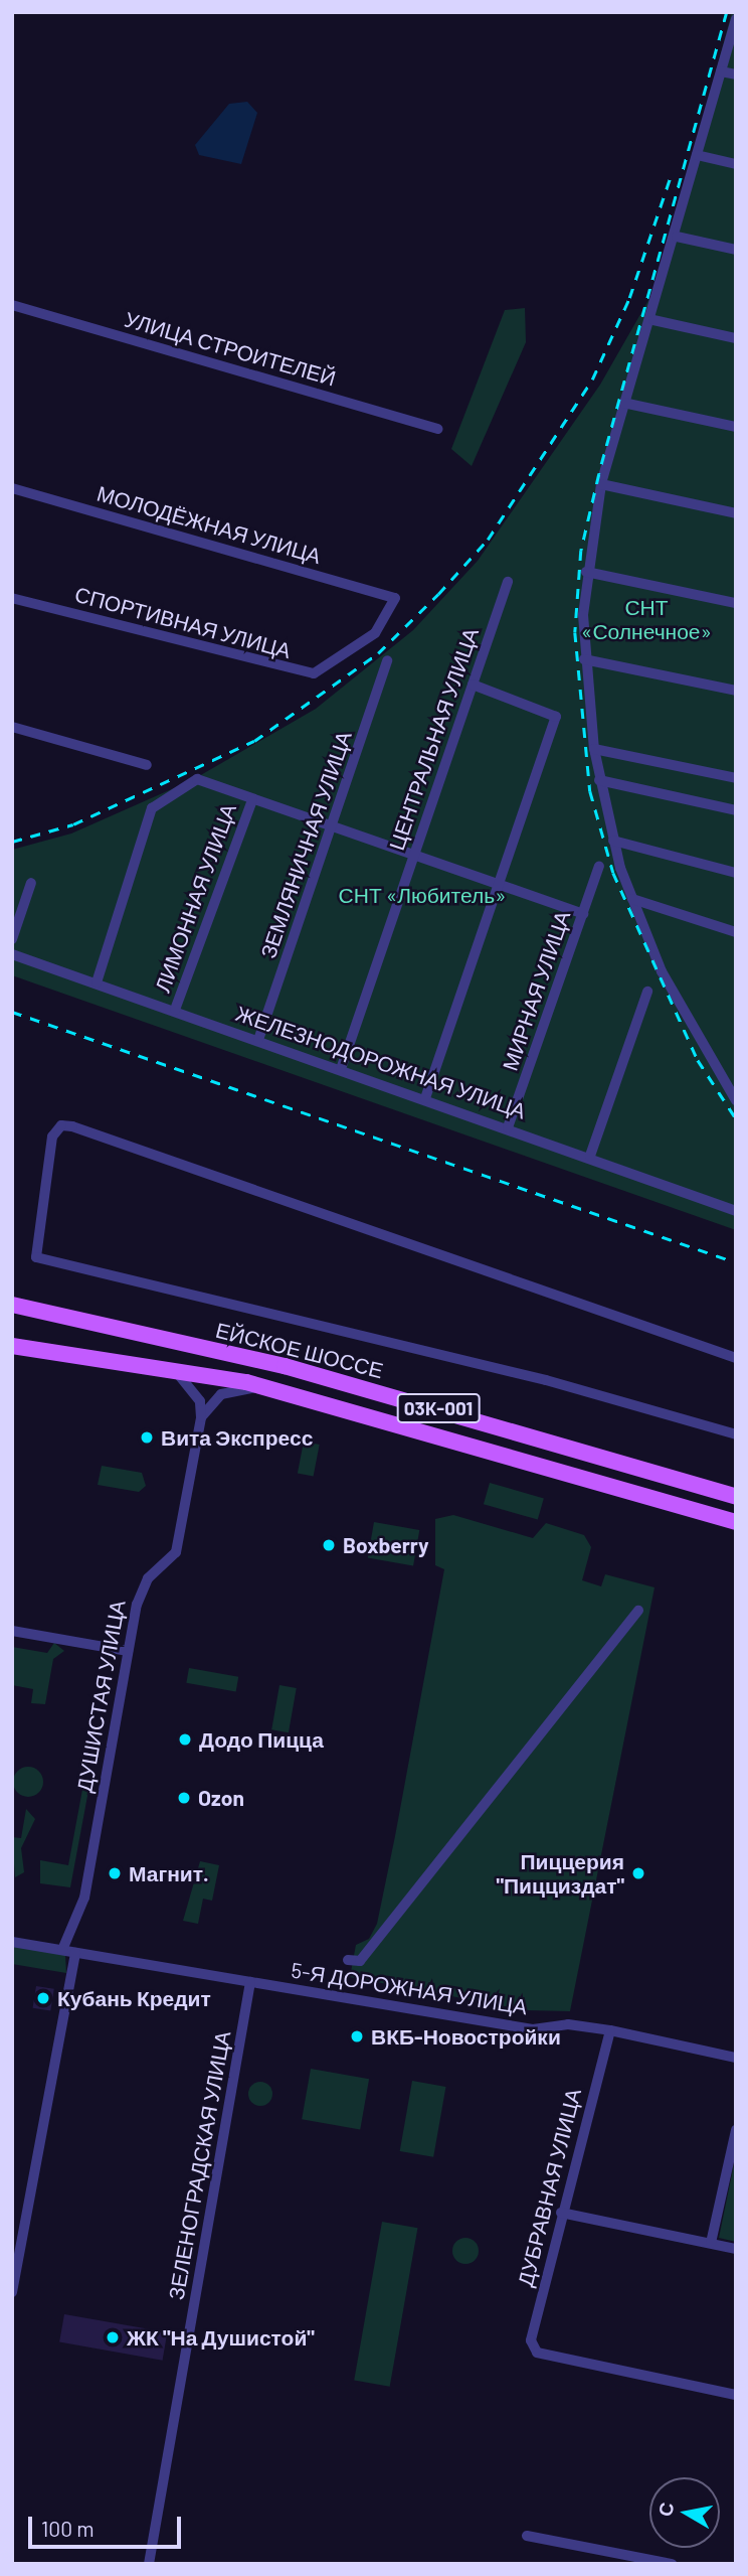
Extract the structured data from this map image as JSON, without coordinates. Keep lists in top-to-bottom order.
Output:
{
  "streets": {
    "main road": ["ЕЙСКОЕ ШОССЕ", "03К-001"],
    "street": [
      "УЛИЦА СТРОИТЕЛЕЙ",
      "МОЛОДЁЖНАЯ УЛИЦА",
      "СПОРТИВНАЯ УЛИЦА",
      "ЦЕНТРАЛЬНАЯ УЛИЦА",
      "ЗЕМЛЯНИЧНАЯ УЛИЦА",
      "ЛИМОННАЯ УЛИЦА",
      "МИРНАЯ УЛИЦА",
      "ЖЕЛЕЗНОДОРОЖНАЯ УЛИЦА",
      "ДУШИСТАЯ УЛИЦА",
      "5-Я ДОРОЖНАЯ УЛИЦА",
      "ЗЕЛЕНОГРАДСКАЯ УЛИЦА",
      "ДУБРАВНАЯ УЛИЦА"
    ]
  },
  "crossings": [
    ["МОЛОДЁЖНАЯ УЛИЦА", "СПОРТИВНАЯ УЛИЦА"],
    ["ЦЕНТРАЛЬНАЯ УЛИЦА", "ЛИМОННАЯ УЛИЦА"],
    ["ЦЕНТРАЛЬНАЯ УЛИЦА", "ЖЕЛЕЗНОДОРОЖНАЯ УЛИЦА"],
    ["ЗЕМЛЯНИЧНАЯ УЛИЦА", "ЛИМОННАЯ УЛИЦА"],
    ["ЗЕМЛЯНИЧНАЯ УЛИЦА", "ЖЕЛЕЗНОДОРОЖНАЯ УЛИЦА"],
    ["ЛИМОННАЯ УЛИЦА", "МИРНАЯ УЛИЦА"],
    ["ЛИМОННАЯ УЛИЦА", "ЖЕЛЕЗНОДОРОЖНАЯ УЛИЦА"],
    ["МИРНАЯ УЛИЦА", "ЖЕЛЕЗНОДОРОЖНАЯ УЛИЦА"],
    ["ДУШИСТАЯ УЛИЦА", "5-Я ДОРОЖНАЯ УЛИЦА"],
    ["5-Я ДОРОЖНАЯ УЛИЦА", "ЗЕЛЕНОГРАДСКАЯ УЛИЦА"],
    ["5-Я ДОРОЖНАЯ УЛИЦА", "ДУБРАВНАЯ УЛИЦА"]
  ],
  "parks": ["СНТ «Солнечное»", "СНТ «Любитель»"],
  "places": [
    "Вита Экспресс",
    "Boxberry",
    "Додо Пицца",
    "Ozon",
    "Магнит.",
    "Пиццерия \"Пицциздат\"",
    "Кубань Кредит",
    "ВКБ-Новостройки",
    "ЖК \"На Душистой\""
  ],
  "scale_bar": "100 m",
  "north": "left"
}
